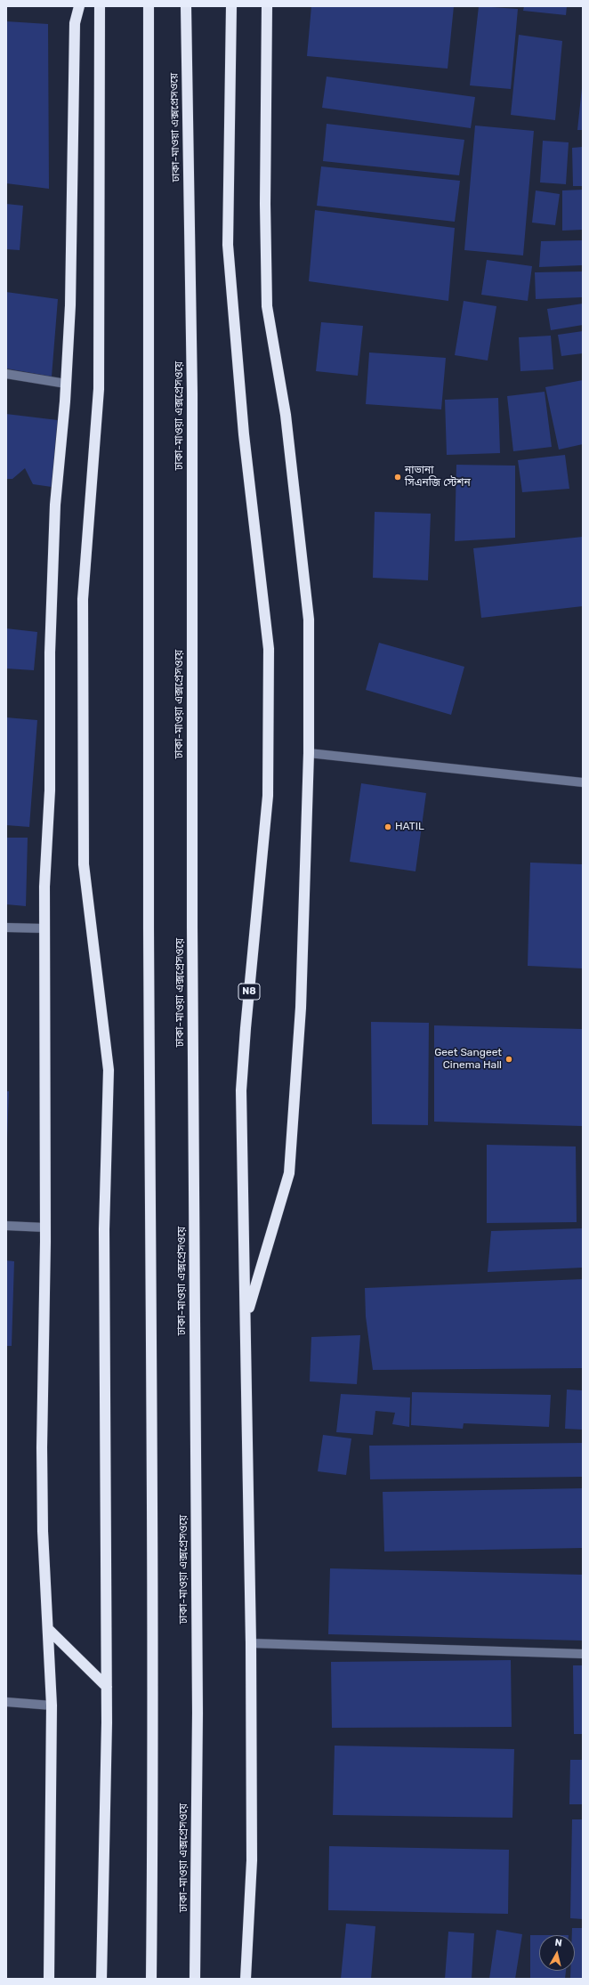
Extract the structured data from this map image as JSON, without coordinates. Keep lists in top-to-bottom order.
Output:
{
  "streets": {
    "highway": ["ঢাকা-মাওয়া এক্সপ্রেসওয়ে", "N8"]
  },
  "places": ["নাভানা সিএনজি স্টেশন", "HATIL", "Geet Sangeet Cinema Hall"],
  "north": "top"
}
